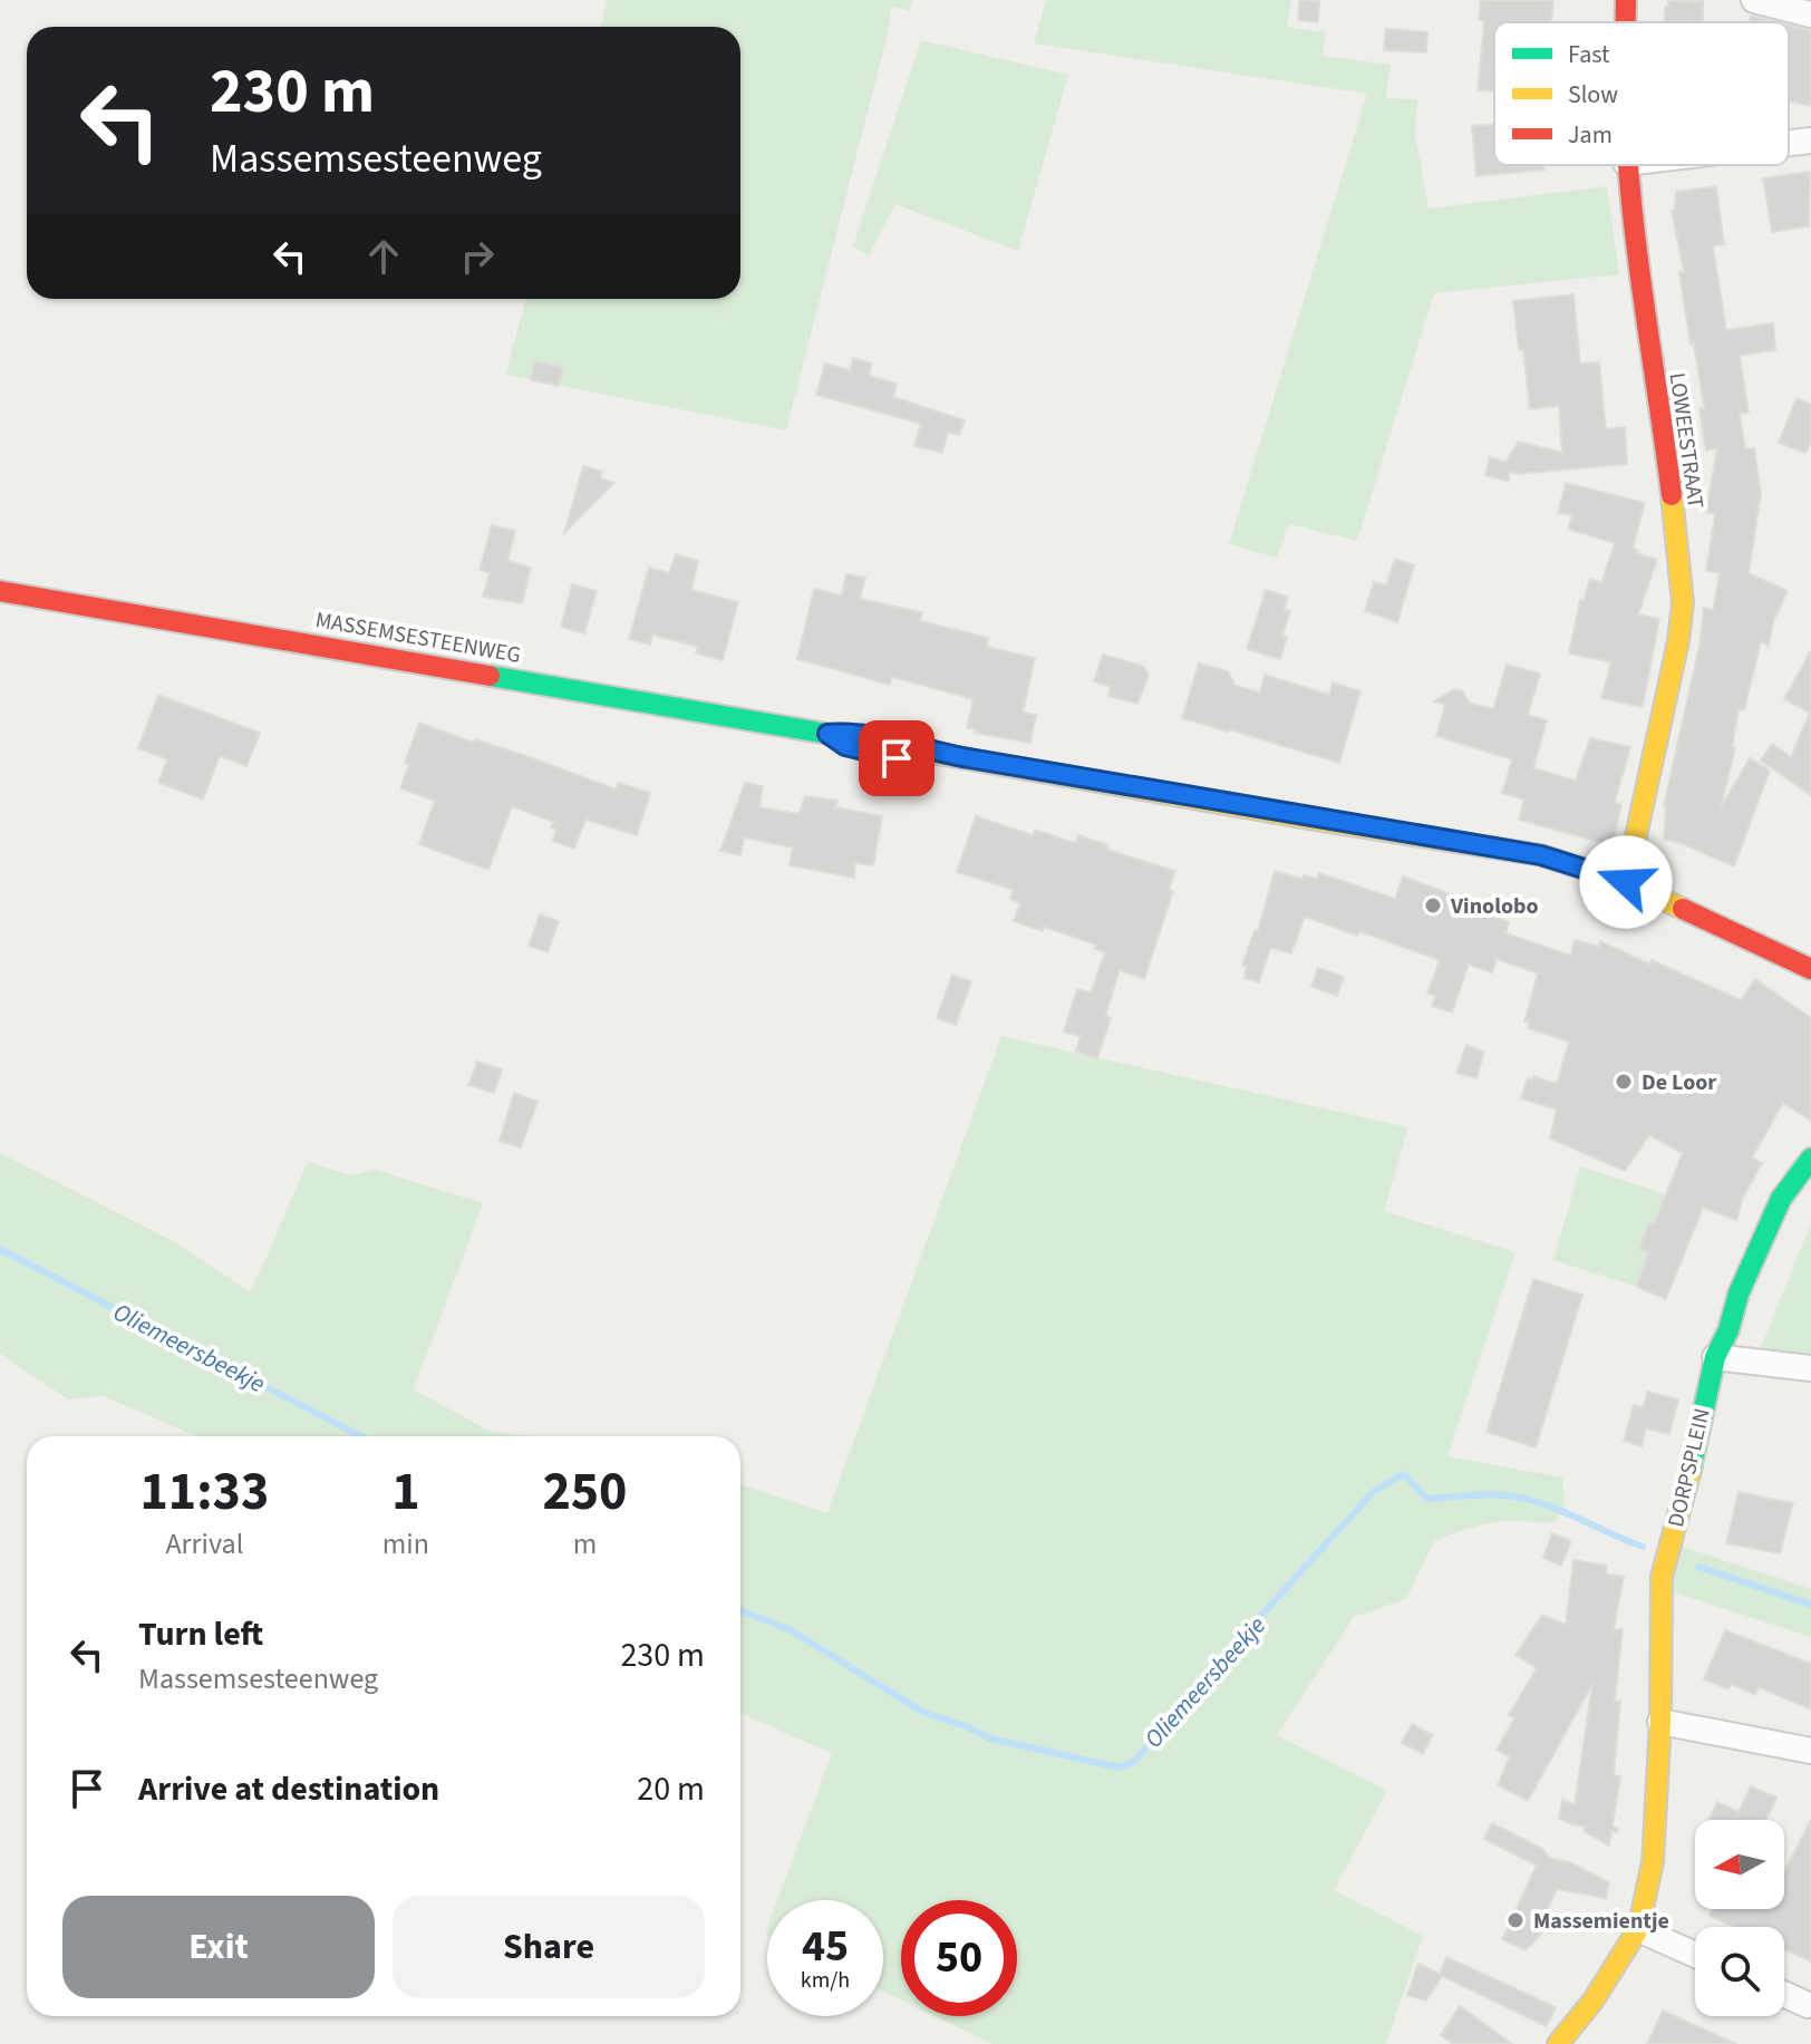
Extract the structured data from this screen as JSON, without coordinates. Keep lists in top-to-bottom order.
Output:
{
  "streets": {
    "main road": ["LOWEESTRAAT", "MASSEMSESTEENWEG", "DORPSPLEIN"]
  },
  "crossings": [
    ["LOWEESTRAAT", "MASSEMSESTEENWEG"]
  ],
  "water": ["Oliemeersbeekje"],
  "places": ["Vinolobo", "De Loor", "Massemientje"],
  "legend": ["Fast", "Slow", "Jam"],
  "north": "left",
  "page": {
    "turn": ["230 m", "Massemsesteenweg"],
    "eta": [
      "11:33",
      "Arrival",
      "1",
      "min",
      "250",
      "m"
    ],
    "list": [
      {
        "name": "Turn left",
        "note": "Massemsesteenweg",
        "value": "230 m"
      },
      {
        "name": "Arrive at destination",
        "value": "20 m"
      }
    ],
    "buttons": ["Exit", "Share"],
    "speed": "45 km/h",
    "limit": "50"
  }
}
